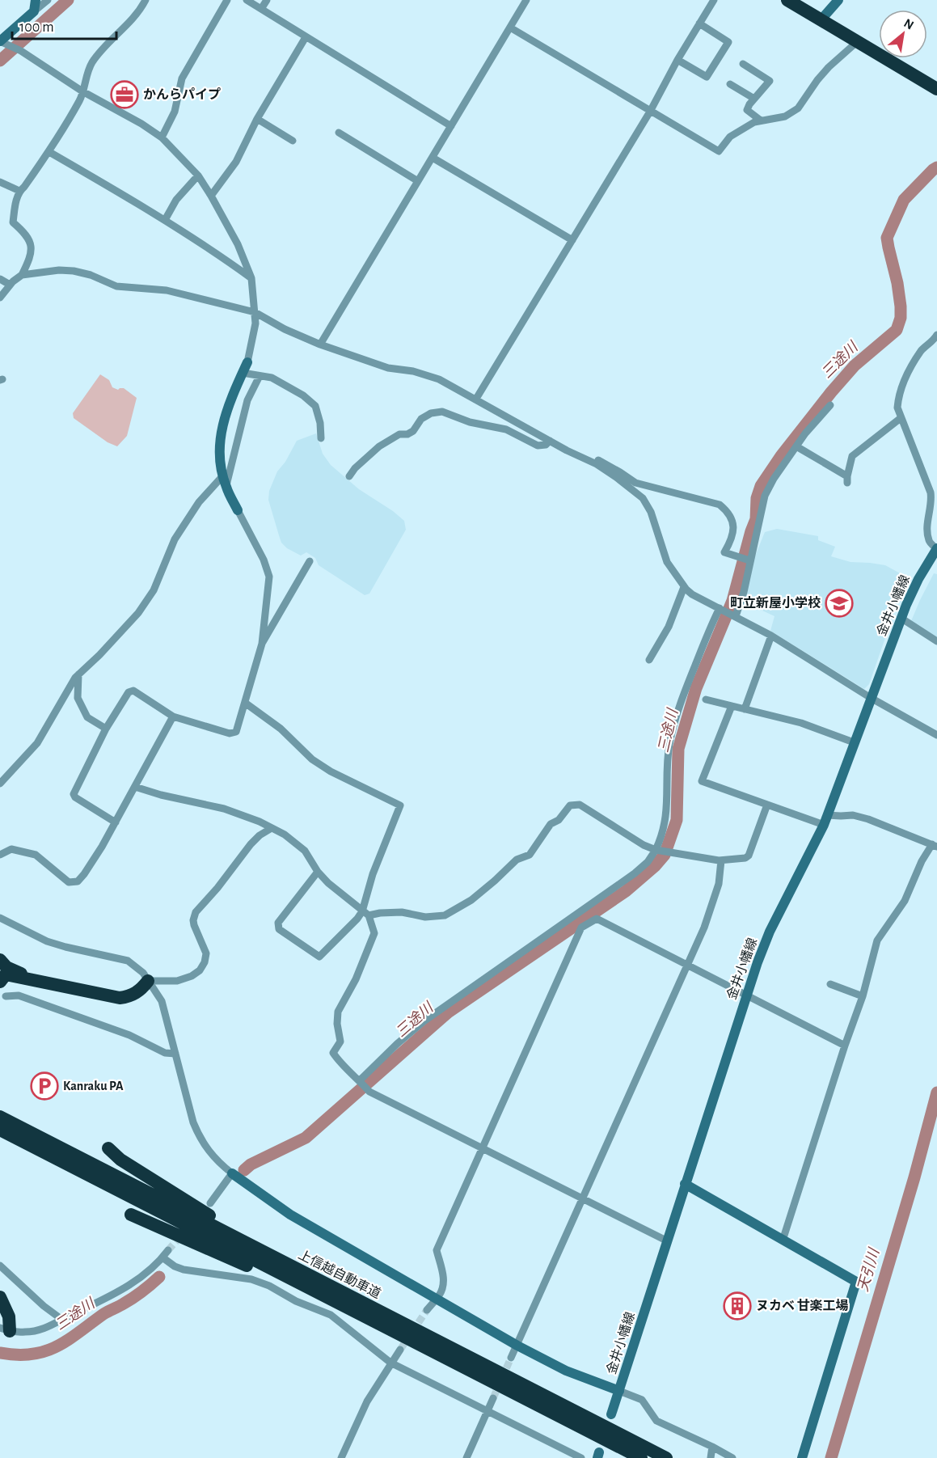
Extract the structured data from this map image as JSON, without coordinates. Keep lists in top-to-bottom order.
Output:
{
  "streets": {
    "highway": ["上信越自動車道"],
    "street": ["金井小幡線"]
  },
  "water": ["三途川", "天引川"],
  "places": {
    "office": ["かんらパイプ"],
    "school or university": ["町立新屋小学校"],
    "parking": ["Kanraku PA"],
    "building": ["ヌカベ 甘楽工場"]
  },
  "scale_bar": "100 m",
  "north": "top right"
}
